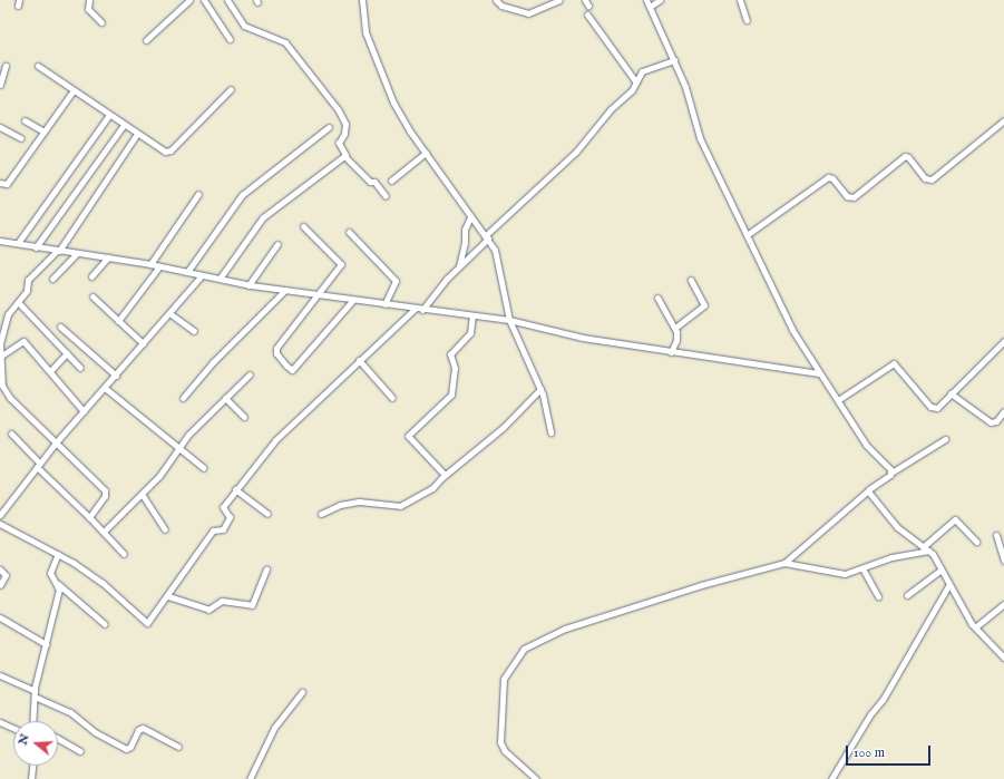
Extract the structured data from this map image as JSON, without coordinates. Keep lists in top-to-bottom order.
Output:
{
  "scale_bar": "100 m",
  "north": "left"
}
